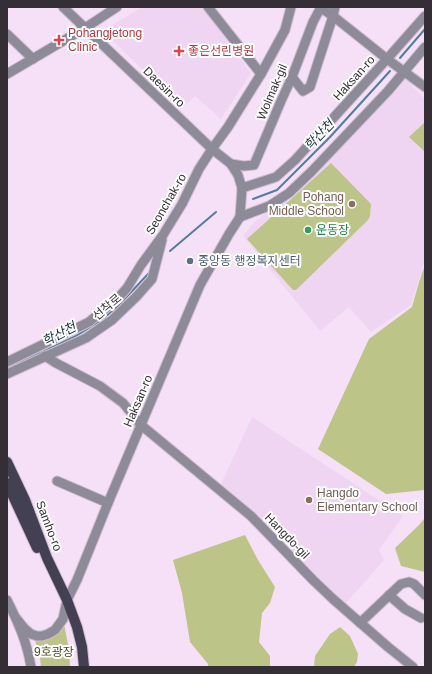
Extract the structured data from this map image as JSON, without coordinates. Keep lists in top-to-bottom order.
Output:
{
  "streets": {
    "main road": ["Samho-ro"],
    "street": [
      "Haksan-ro",
      "Daesin-ro",
      "Wolmak-gil",
      "Seonchak-ro",
      "선착로",
      "Hangdo-gil"
    ]
  },
  "crossings": [
    ["Haksan-ro", "Daesin-ro"],
    ["Haksan-ro", "Samho-ro"],
    ["Haksan-ro", "Hangdo-gil"],
    ["Daesin-ro", "Wolmak-gil"],
    ["Daesin-ro", "Seonchak-ro"],
    ["Seonchak-ro", "선착로"],
    ["선착로", "Hangdo-gil"]
  ],
  "water": ["학산천"],
  "parks": ["9호광장"],
  "places": {
    "health": ["Pohangjetong Clinic", "좋은선린병원"],
    "other": [
      "Pohang Middle School",
      "운동장",
      "중앙동 행정복지센터",
      "Hangdo Elementary School"
    ]
  }
}
